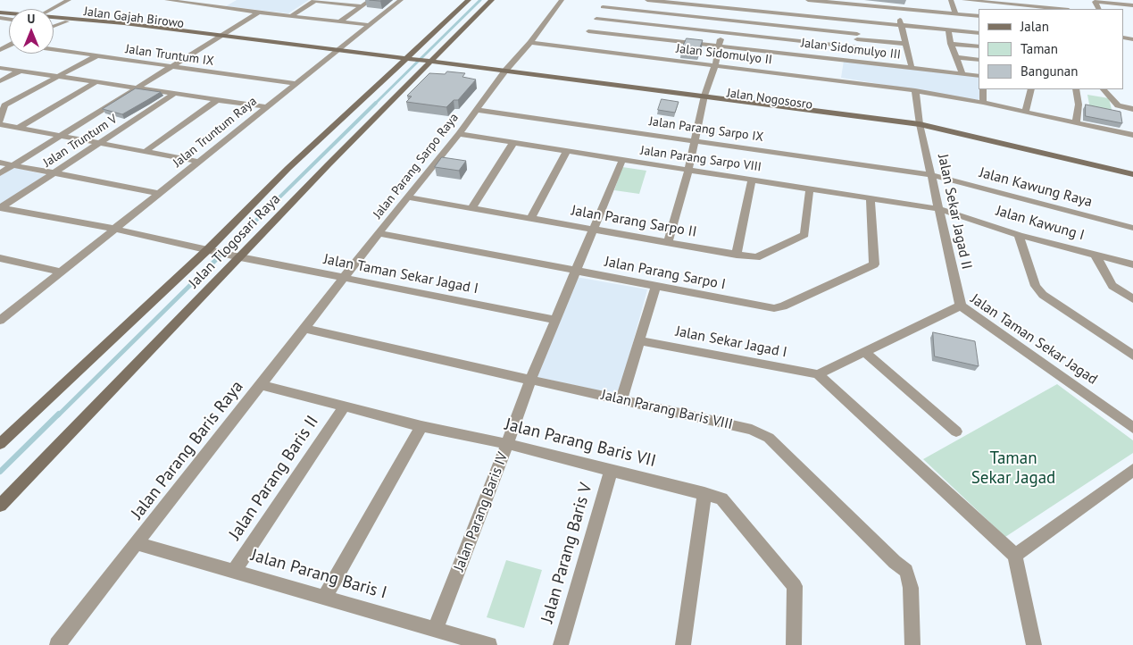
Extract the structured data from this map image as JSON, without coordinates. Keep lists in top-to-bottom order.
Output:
{
  "streets": {
    "street": [
      "Jalan Gajah Birowo",
      "Jalan Sidomulyo III",
      "Jalan Sidomulyo II",
      "Jalan Truntum IX",
      "Jalan Nogososro",
      "Jalan Parang Sarpo IX",
      "Jalan Truntum Raya",
      "Jalan Truntum V",
      "Jalan Parang Sarpo VIII",
      "Jalan Parang Sarpo Raya",
      "Jalan Kawung Raya",
      "Jalan Sekar Jagad II",
      "Jalan Parang Sarpo II",
      "Jalan Kawung I",
      "Jalan Tlogosari Raya",
      "Jalan Parang Sarpo I",
      "Jalan Taman Sekar Jagad I",
      "Jalan Taman Sekar Jagad",
      "Jalan Sekar Jagad I",
      "Jalan Parang Baris VIII",
      "Jalan Parang Baris VII",
      "Jalan Parang Baris Raya",
      "Jalan Parang Baris II",
      "Jalan Parang Baris IV",
      "Jalan Parang Baris V",
      "Jalan Parang Baris I"
    ]
  },
  "crossings": [
    ["Jalan Gajah Birowo", "Jalan Nogososro"],
    ["Jalan Gajah Birowo", "Jalan Truntum Raya"],
    ["Jalan Gajah Birowo", "Jalan Tlogosari Raya"],
    ["Jalan Sidomulyo III", "Jalan Sidomulyo II"],
    ["Jalan Sidomulyo II", "Jalan Parang Sarpo Raya"],
    ["Jalan Sidomulyo II", "Jalan Sekar Jagad II"],
    ["Jalan Truntum IX", "Jalan Truntum Raya"],
    ["Jalan Nogososro", "Jalan Parang Sarpo Raya"],
    ["Jalan Nogososro", "Jalan Sekar Jagad II"],
    ["Jalan Nogososro", "Jalan Tlogosari Raya"],
    ["Jalan Parang Sarpo IX", "Jalan Parang Sarpo Raya"],
    ["Jalan Parang Sarpo IX", "Jalan Kawung Raya"],
    ["Jalan Parang Sarpo IX", "Jalan Sekar Jagad II"],
    ["Jalan Truntum Raya", "Jalan Taman Sekar Jagad I"],
    ["Jalan Truntum V", "Jalan Taman Sekar Jagad I"],
    ["Jalan Parang Sarpo VIII", "Jalan Parang Sarpo Raya"],
    ["Jalan Parang Sarpo VIII", "Jalan Sekar Jagad II"],
    ["Jalan Parang Sarpo VIII", "Jalan Parang Sarpo II"],
    ["Jalan Parang Sarpo VIII", "Jalan Kawung I"],
    ["Jalan Parang Sarpo VIII", "Jalan Parang Sarpo I"],
    ["Jalan Parang Sarpo VIII", "Jalan Parang Baris IV"],
    ["Jalan Parang Sarpo Raya", "Jalan Parang Sarpo II"],
    ["Jalan Parang Sarpo Raya", "Jalan Parang Sarpo I"],
    ["Jalan Parang Sarpo Raya", "Jalan Taman Sekar Jagad I"],
    ["Jalan Parang Sarpo Raya", "Jalan Parang Baris Raya"],
    ["Jalan Kawung Raya", "Jalan Sekar Jagad II"],
    ["Jalan Sekar Jagad II", "Jalan Kawung I"],
    ["Jalan Sekar Jagad II", "Jalan Taman Sekar Jagad"],
    ["Jalan Parang Sarpo II", "Jalan Parang Baris IV"],
    ["Jalan Tlogosari Raya", "Jalan Taman Sekar Jagad I"],
    ["Jalan Parang Sarpo I", "Jalan Parang Baris IV"],
    ["Jalan Taman Sekar Jagad I", "Jalan Parang Baris Raya"],
    ["Jalan Taman Sekar Jagad I", "Jalan Parang Baris IV"],
    ["Jalan Taman Sekar Jagad", "Jalan Sekar Jagad I"],
    ["Jalan Parang Baris VIII", "Jalan Parang Baris Raya"],
    ["Jalan Parang Baris VIII", "Jalan Parang Baris IV"],
    ["Jalan Parang Baris VII", "Jalan Parang Baris Raya"],
    ["Jalan Parang Baris VII", "Jalan Parang Baris II"],
    ["Jalan Parang Baris VII", "Jalan Parang Baris IV"],
    ["Jalan Parang Baris VII", "Jalan Parang Baris V"],
    ["Jalan Parang Baris Raya", "Jalan Parang Baris I"],
    ["Jalan Parang Baris II", "Jalan Parang Baris I"],
    ["Jalan Parang Baris IV", "Jalan Parang Baris I"]
  ],
  "parks": ["Taman Sekar Jagad"],
  "legend": ["Jalan", "Taman", "Bangunan"],
  "north": "top"
}
